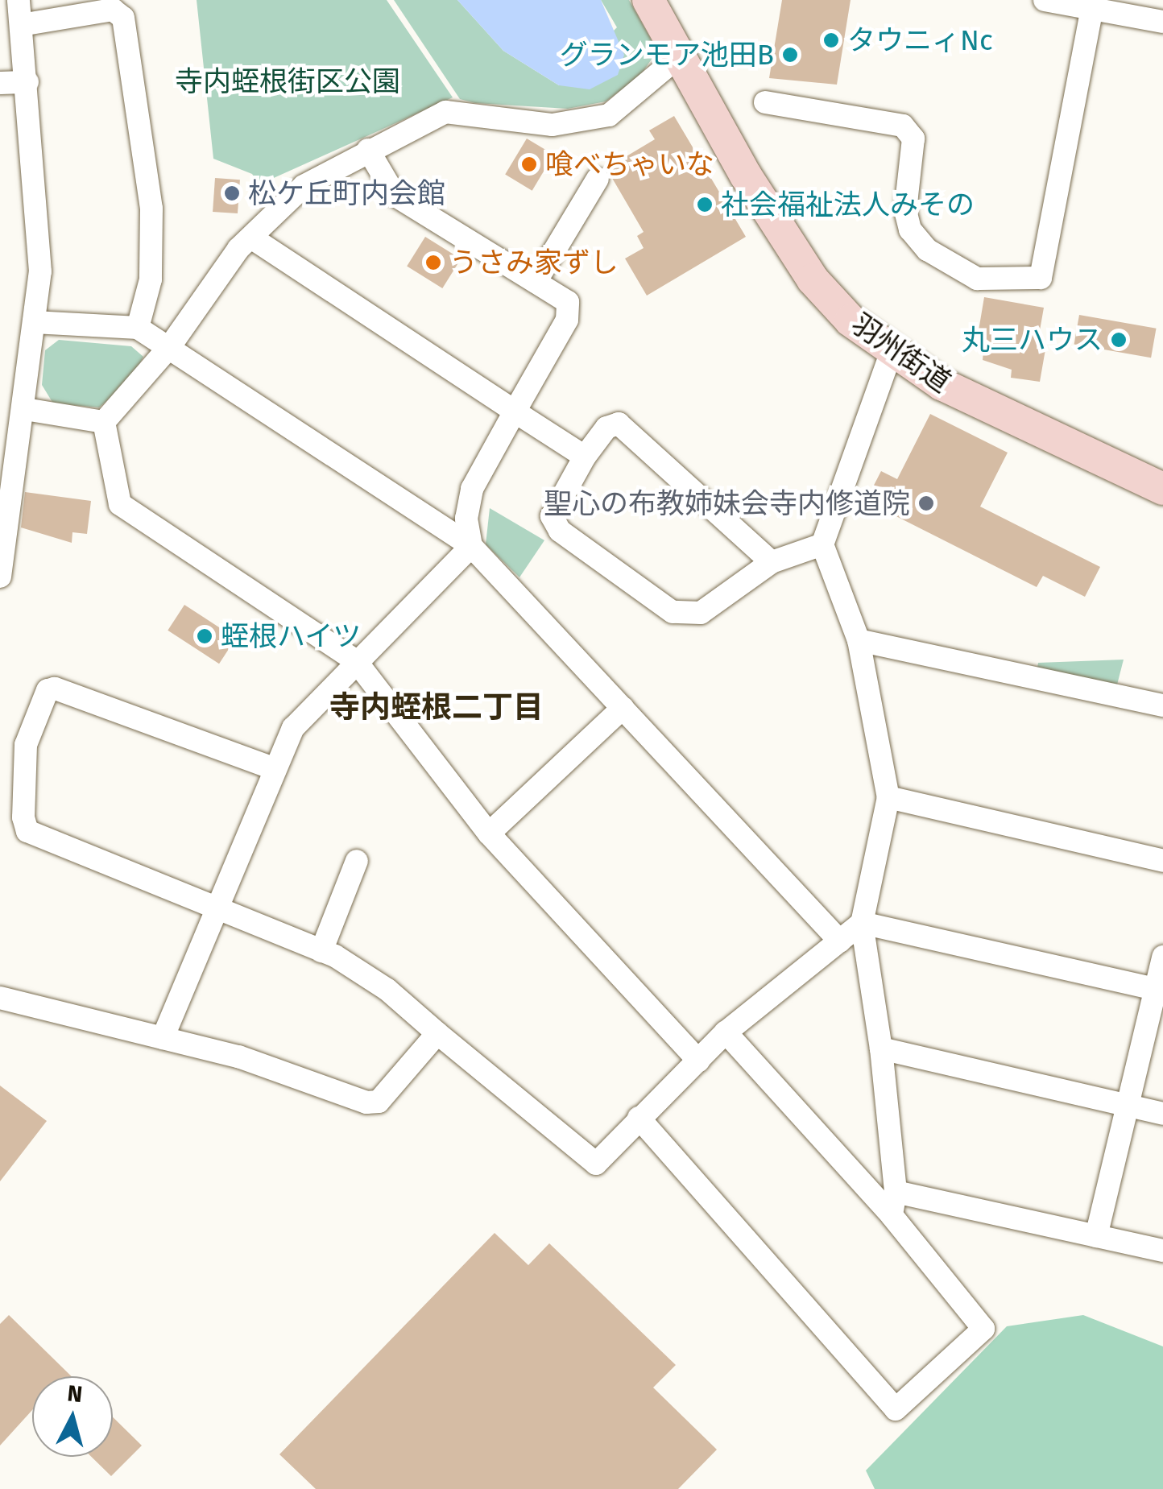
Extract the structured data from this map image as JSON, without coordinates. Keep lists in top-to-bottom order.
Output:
{
  "streets": {
    "street": ["羽州街道"]
  },
  "districts": ["寺内蛭根二丁目"],
  "parks": ["寺内蛭根街区公園"],
  "places": [
    "タウニィNc",
    "グランモア池田B",
    "喰べちゃいな",
    "松ケ丘町内会館",
    "社会福祉法人みその",
    "うさみ家ずし",
    "丸三ハウス",
    "聖心の布教姉妹会寺内修道院",
    "蛭根ハイツ"
  ],
  "north": "top"
}
